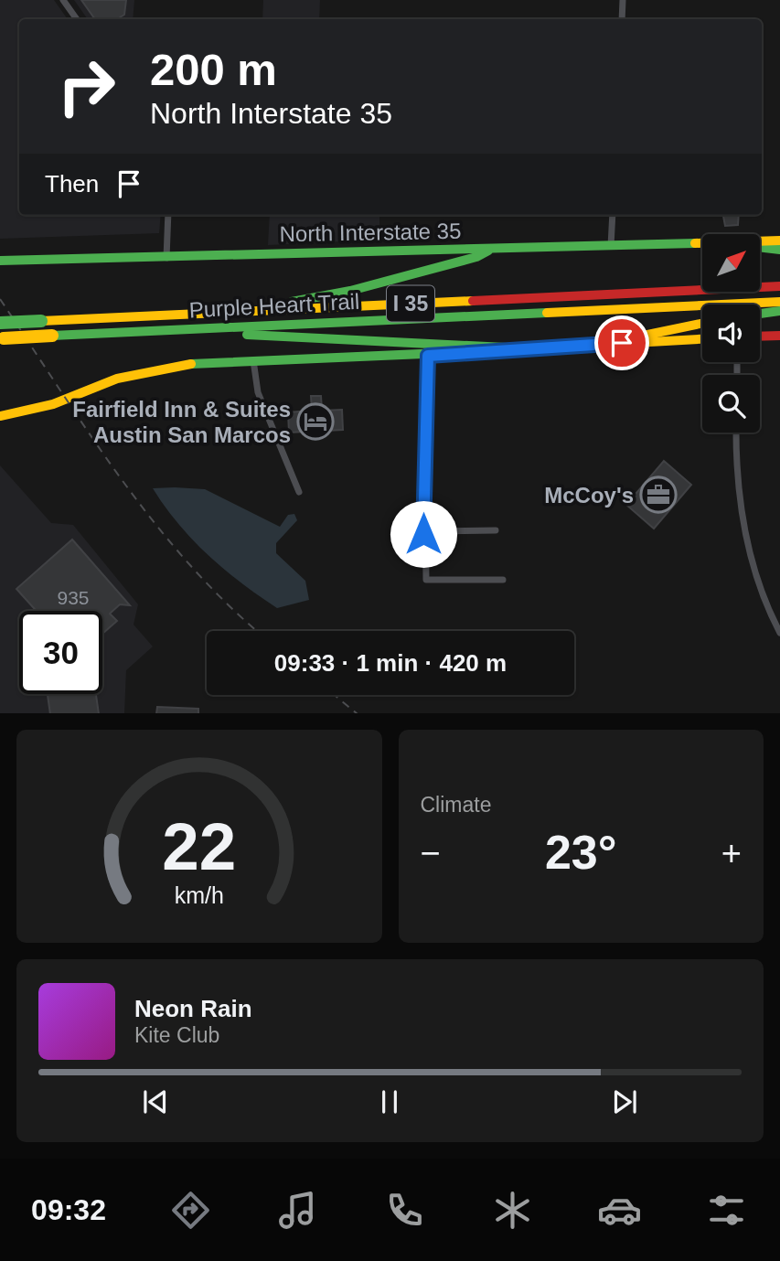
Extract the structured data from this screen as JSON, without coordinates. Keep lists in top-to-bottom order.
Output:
{
  "streets": {
    "main road": ["North Interstate 35", "I 35", "Purple Heart Trail"]
  },
  "places": {
    "hotel": ["Fairfield Inn & Suites Austin San Marcos"],
    "office": ["McCoy's"]
  },
  "house_numbers": ["935"],
  "north": "top right",
  "page": {
    "turn": ["200 m", "North Interstate 35"],
    "then": "Then",
    "limit": "30",
    "trip": "09:33 · 1 min · 420 m",
    "tile": "Climate",
    "heat": ["−", "23°", "+"],
    "song": ["Neon Rain", "Kite Club"],
    "tabs": "09:32",
    "gauge": ["22", "km/h"]
  }
}
